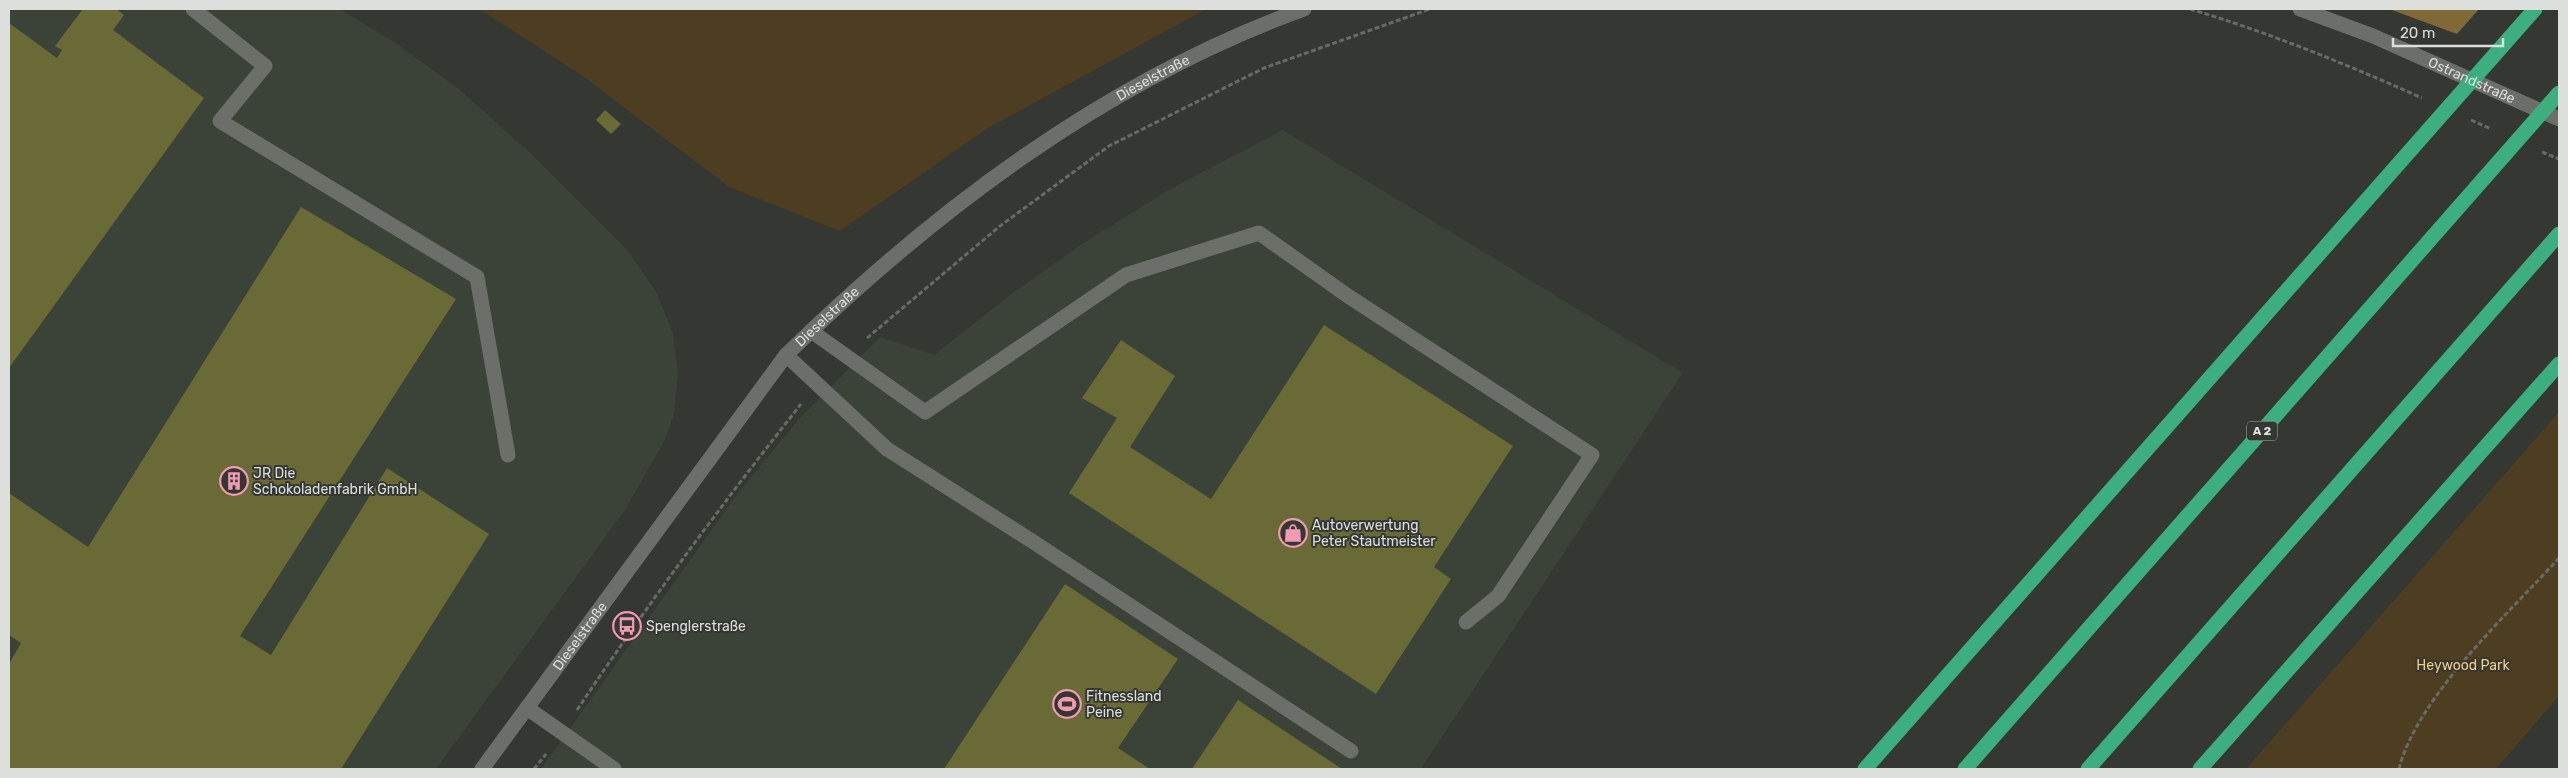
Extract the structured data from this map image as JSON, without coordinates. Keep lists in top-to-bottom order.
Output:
{
  "streets": {
    "highway": ["A 2"],
    "street": ["Dieselstraße", "Ostrandstraße"]
  },
  "parks": ["Heywood Park"],
  "places": {
    "building": ["JR Die Schokoladenfabrik GmbH"],
    "shop": ["Autoverwertung Peter Stautmeister"],
    "bus stop": ["Spenglerstraße"],
    "sports": ["Fitnessland Peine"]
  },
  "scale_bar": "20 m"
}
